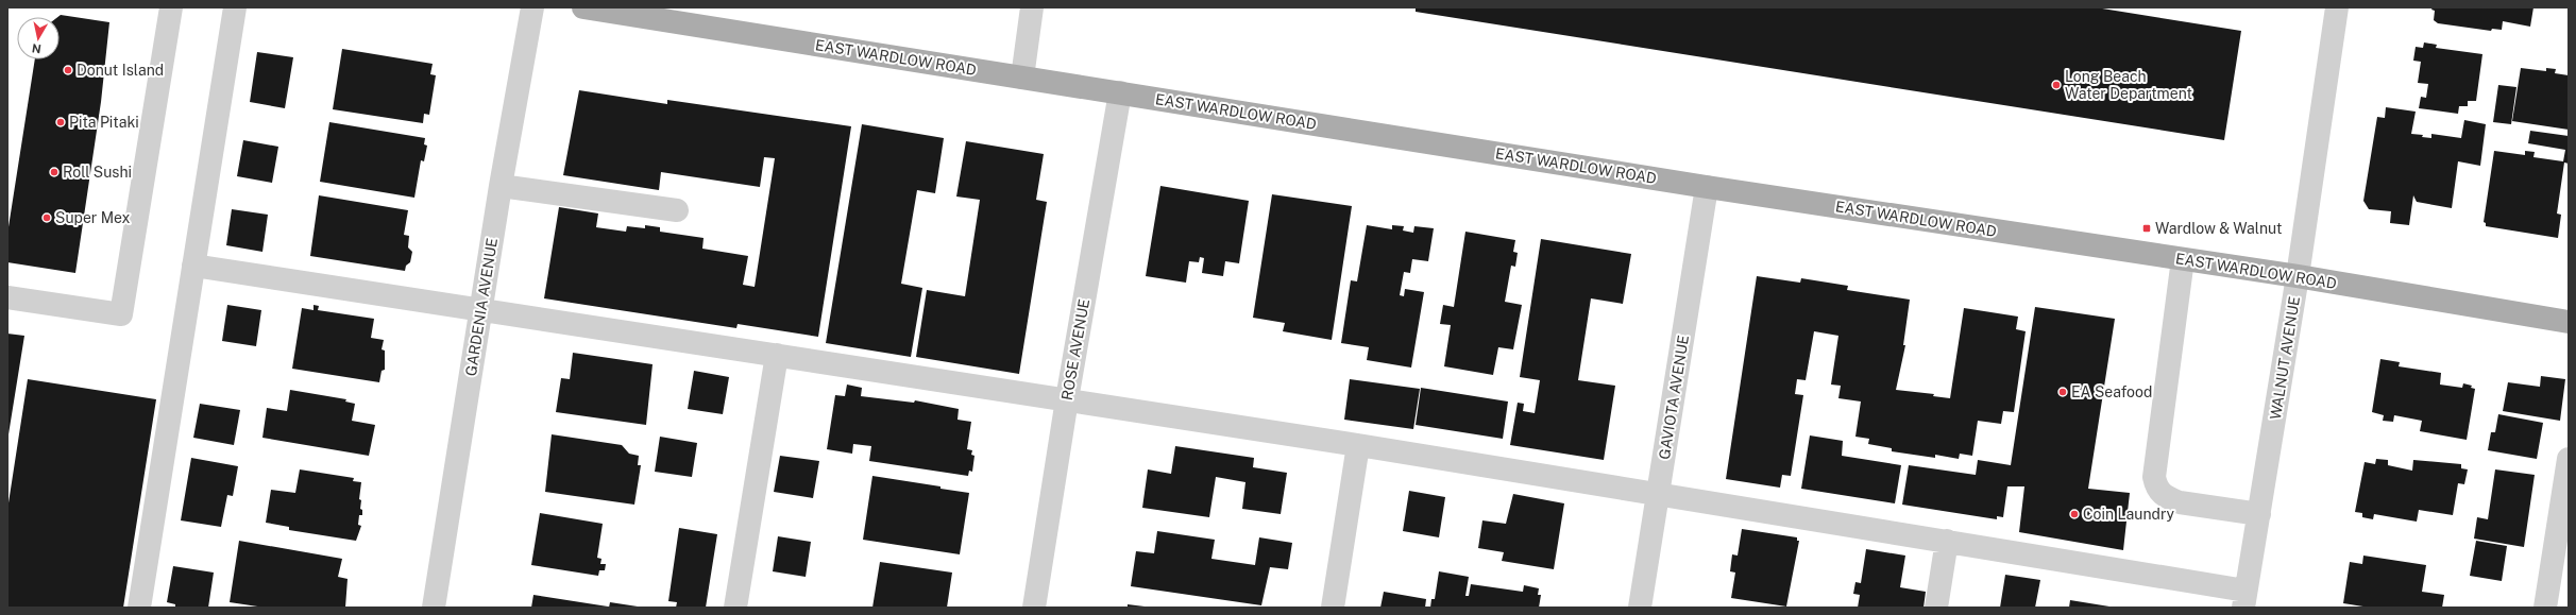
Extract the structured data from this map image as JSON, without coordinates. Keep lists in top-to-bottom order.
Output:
{
  "streets": {
    "main road": ["EAST WARDLOW ROAD"],
    "street": [
      "GARDENIA AVENUE",
      "ROSE AVENUE",
      "WALNUT AVENUE",
      "GAVIOTA AVENUE"
    ]
  },
  "crossings": [
    ["EAST WARDLOW ROAD", "ROSE AVENUE"],
    ["EAST WARDLOW ROAD", "WALNUT AVENUE"],
    ["EAST WARDLOW ROAD", "GAVIOTA AVENUE"]
  ],
  "places": {
    "other": [
      "Donut Island",
      "Long Beach Water Department",
      "Pita Pitaki",
      "Roll Sushi",
      "Super Mex",
      "EA Seafood",
      "Coin Laundry"
    ],
    "transit": ["Wardlow & Walnut"]
  },
  "north": "bottom"
}
